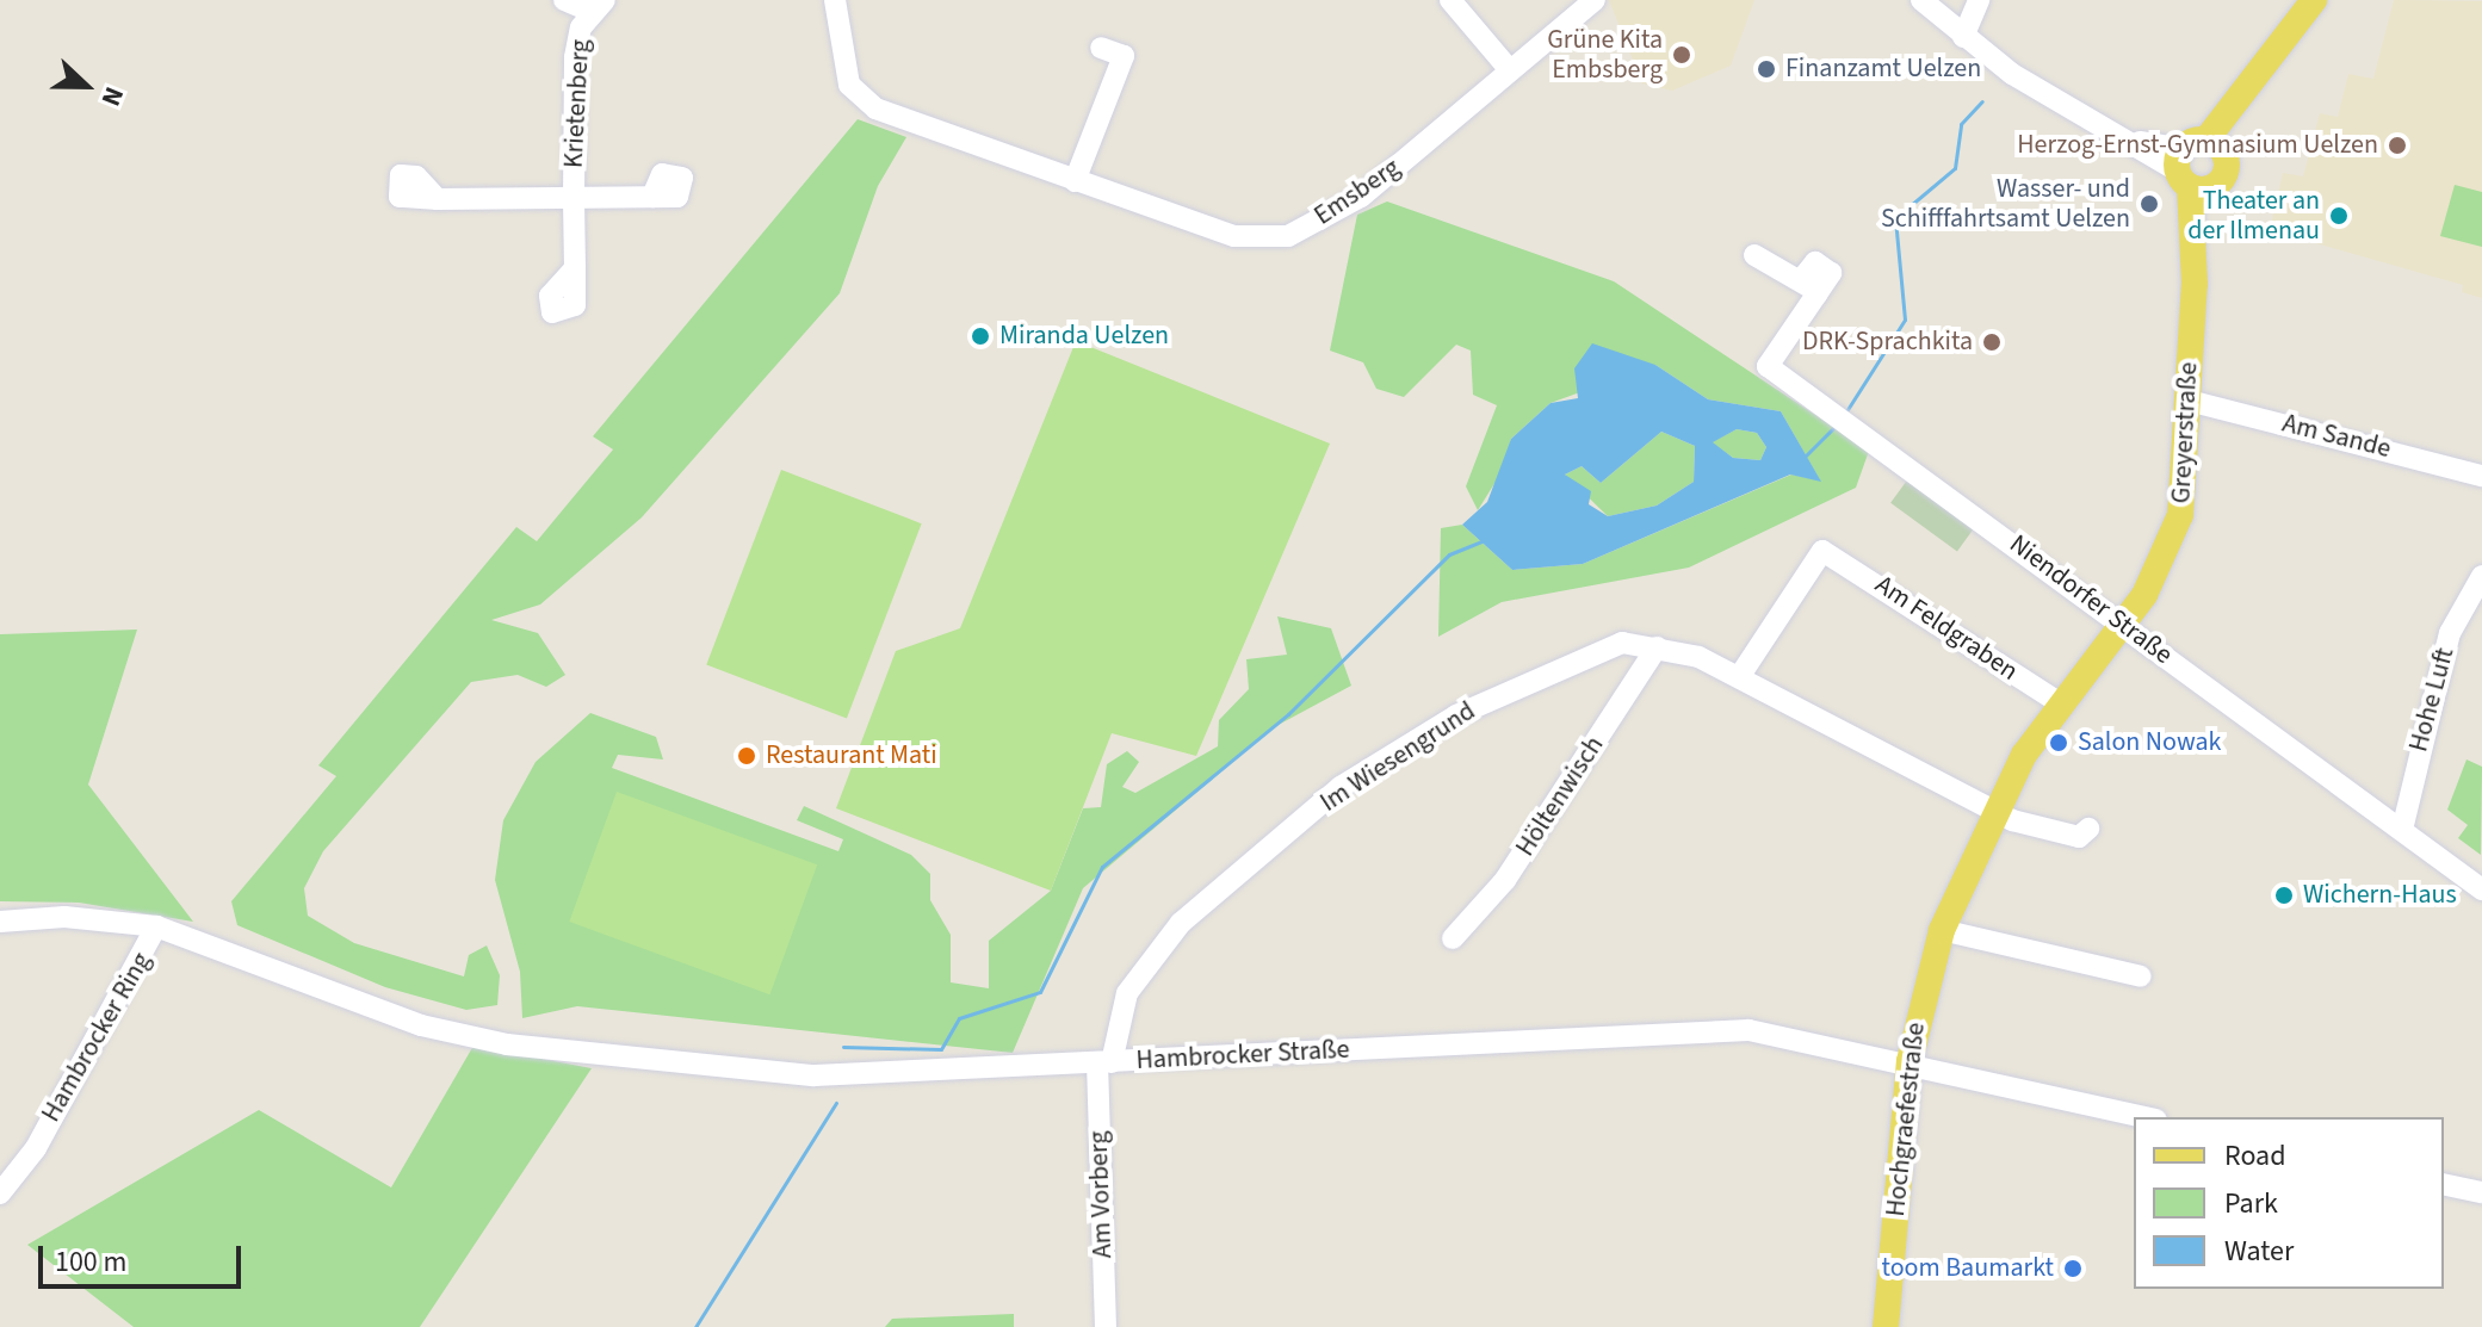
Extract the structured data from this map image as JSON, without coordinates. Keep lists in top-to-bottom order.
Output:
{
  "streets": {
    "main road": ["Greyerstraße", "Hochgraefestraße"],
    "street": [
      "Krietenberg",
      "Emsberg",
      "Am Sande",
      "Niendorfer Straße",
      "Am Feldgraben",
      "Hohe Luft",
      "Im Wiesengrund",
      "Höltenwisch",
      "Hambrocker Ring",
      "Hambrocker Straße",
      "Am Vorberg"
    ]
  },
  "crossings": [
    ["Greyerstraße", "Am Sande"],
    ["Greyerstraße", "Niendorfer Straße"],
    ["Greyerstraße", "Hochgraefestraße"],
    ["Niendorfer Straße", "Hohe Luft"],
    ["Niendorfer Straße", "Hochgraefestraße"],
    ["Am Feldgraben", "Im Wiesengrund"],
    ["Am Feldgraben", "Hochgraefestraße"],
    ["Im Wiesengrund", "Höltenwisch"],
    ["Im Wiesengrund", "Hambrocker Straße"],
    ["Im Wiesengrund", "Hochgraefestraße"],
    ["Im Wiesengrund", "Am Vorberg"],
    ["Hambrocker Ring", "Hambrocker Straße"],
    ["Hambrocker Straße", "Hochgraefestraße"],
    ["Hambrocker Straße", "Am Vorberg"]
  ],
  "places": [
    "Grüne Kita Embsberg",
    "Finanzamt Uelzen",
    "Herzog-Ernst-Gymnasium Uelzen",
    "Wasser- und Schifffahrtsamt Uelzen",
    "Theater an der Ilmenau",
    "Miranda Uelzen",
    "DRK-Sprachkita",
    "Salon Nowak",
    "Restaurant Mati",
    "Wichern-Haus",
    "toom Baumarkt"
  ],
  "legend": ["Road", "Park", "Water"],
  "scale_bar": "100 m",
  "north": "right"
}
